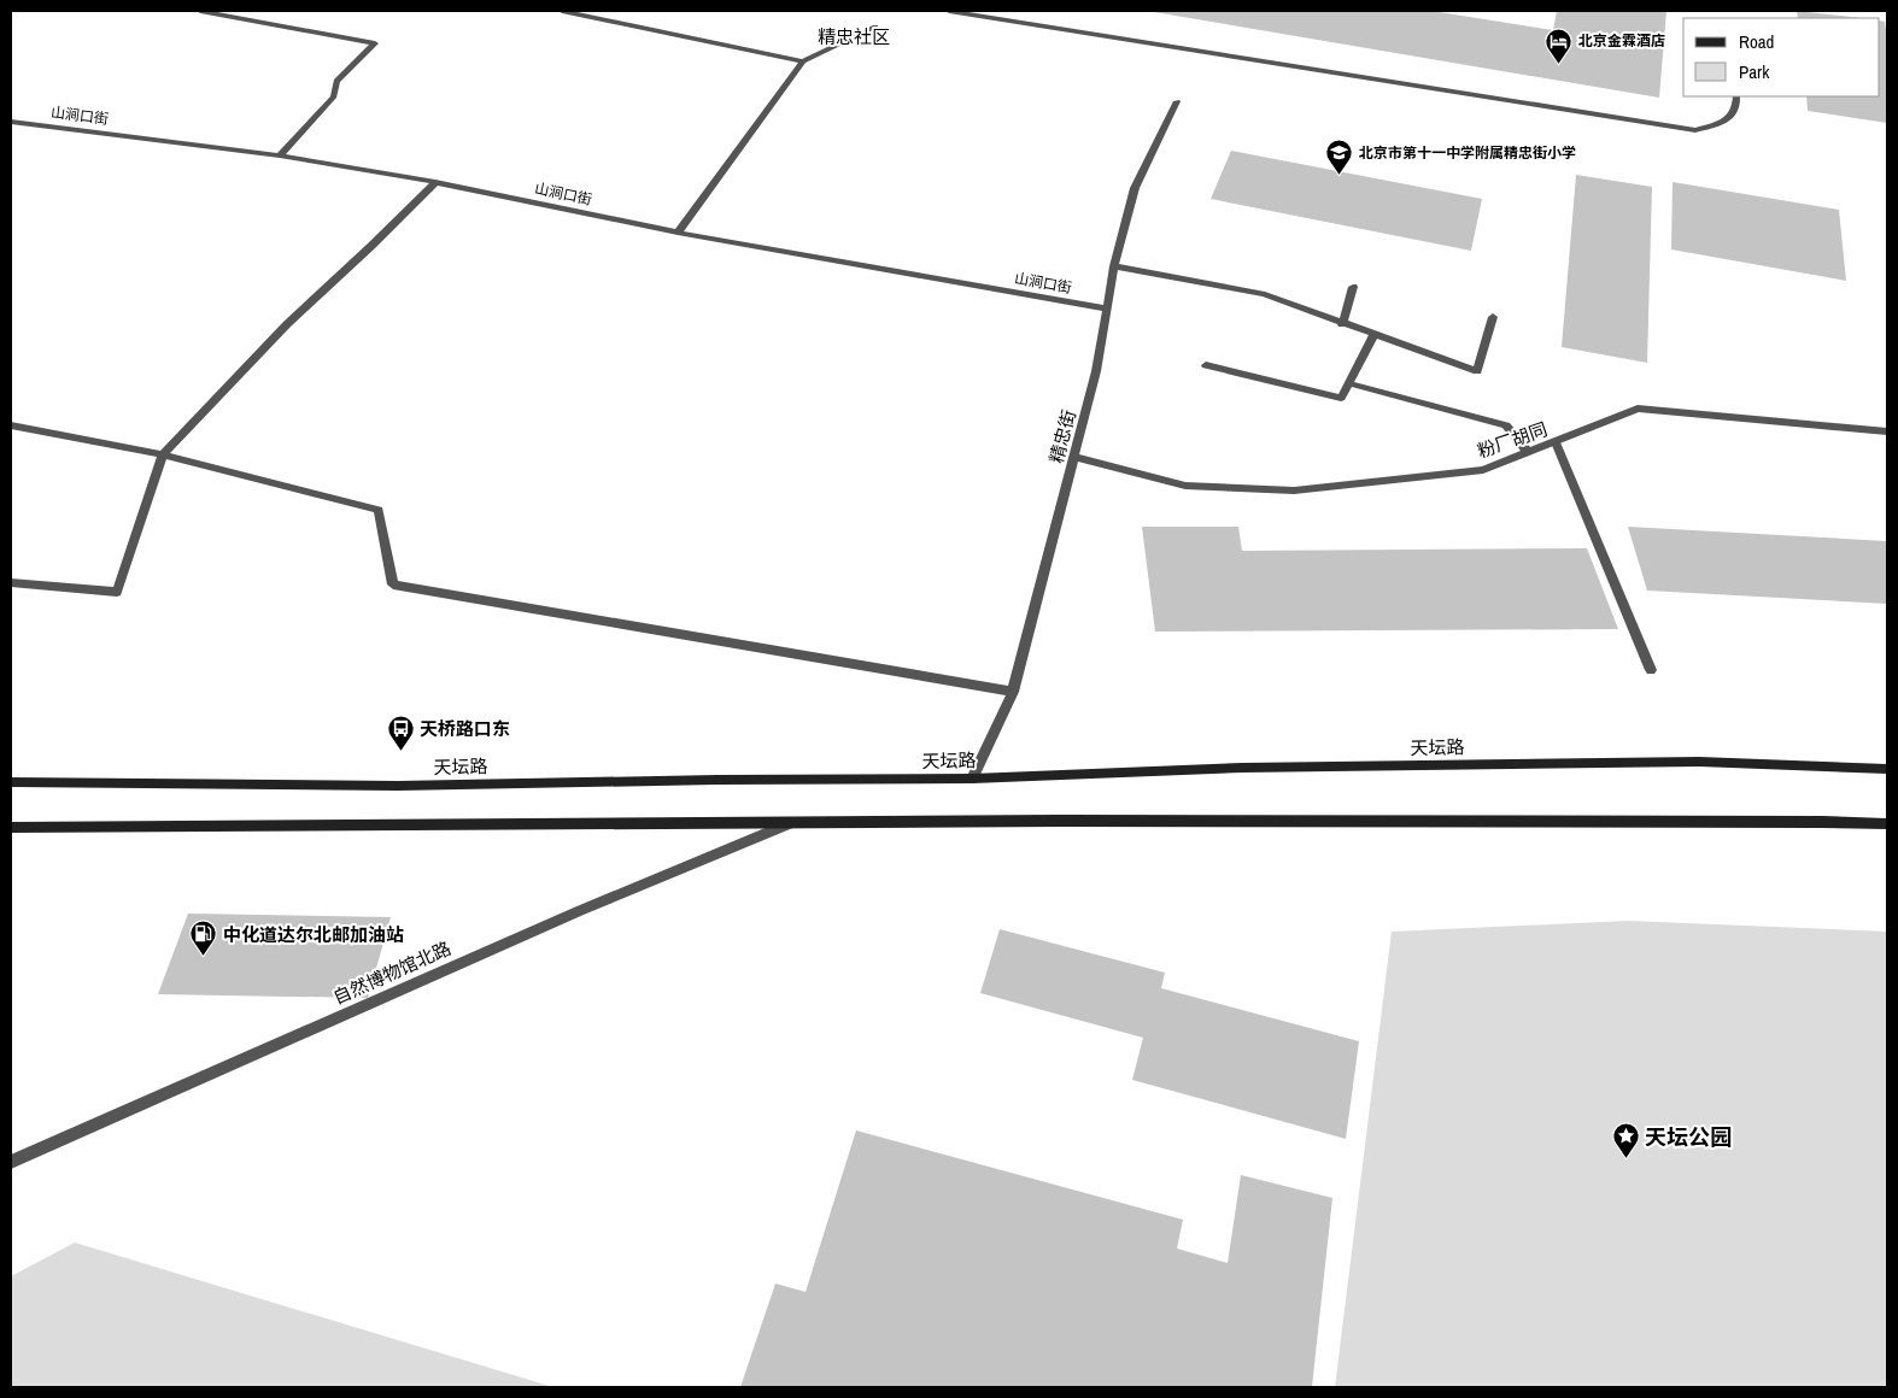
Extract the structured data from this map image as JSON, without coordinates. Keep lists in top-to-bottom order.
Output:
{
  "streets": {
    "street": [
      "山涧口街",
      "精忠街",
      "粉厂胡同",
      "天坛路",
      "自然博物馆北路"
    ]
  },
  "crossings": [
    ["山涧口街", "精忠街"],
    ["精忠街", "粉厂胡同"],
    ["精忠街", "天坛路"]
  ],
  "districts": ["精忠社区"],
  "places": {
    "hotel": ["北京金霖酒店"],
    "school or university": ["北京市第十一中学附属精忠街小学"],
    "bus stop": ["天桥路口东"],
    "fuel station": ["中化道达尔北邮加油站"],
    "place": ["天坛公园"]
  },
  "legend": ["Road", "Park"]
}
